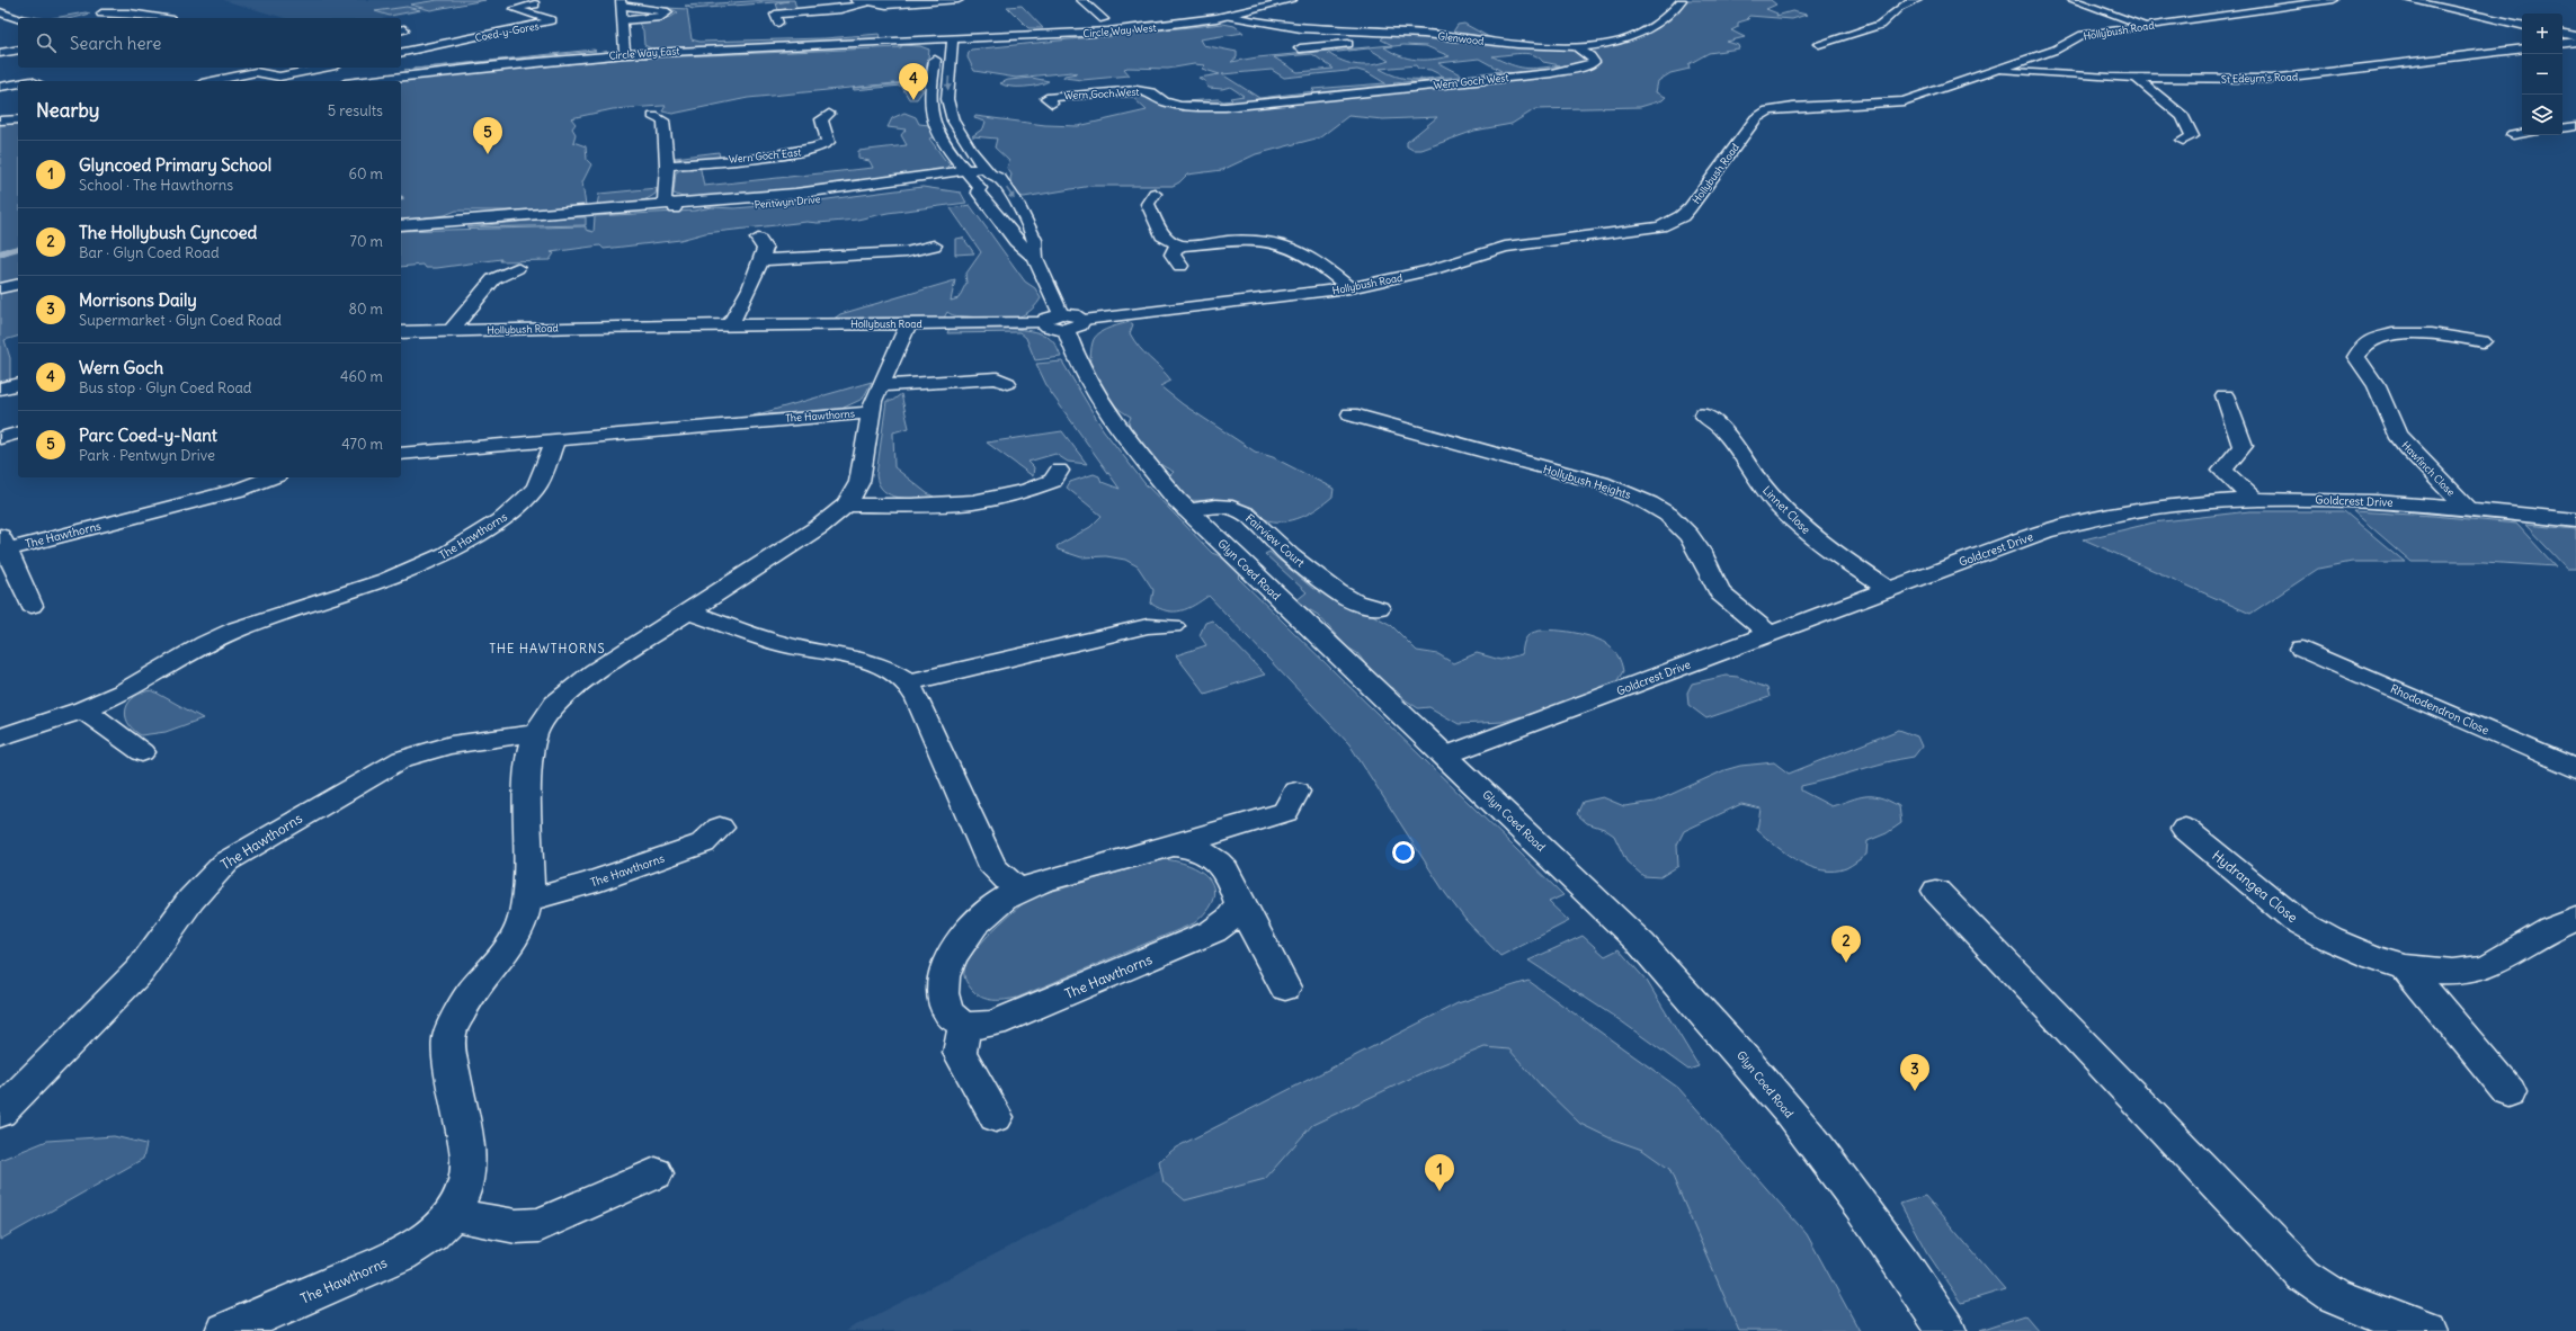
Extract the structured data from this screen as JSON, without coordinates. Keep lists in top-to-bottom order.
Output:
{
  "streets": {
    "street": [
      "Circle Way West",
      "Hollybush Road",
      "Coed-y-Gores",
      "Glenwood",
      "Circle Way East",
      "St Edeyrn's Road",
      "Wern Goch West",
      "Wern Goch East",
      "Pentwyn Drive",
      "The Hawthorns",
      "Hawfinch Close",
      "Hollybush Heights",
      "Goldcrest Drive",
      "Linnet Close",
      "Fairview Court",
      "Glyn Coed Road",
      "Rhododendron Close",
      "Hydrangea Close"
    ]
  },
  "crossings": [
    ["Circle Way West", "Glenwood"],
    ["Circle Way West", "Circle Way East"],
    ["Circle Way West", "Glyn Coed Road"],
    ["Hollybush Road", "St Edeyrn's Road"],
    ["Hollybush Road", "The Hawthorns"],
    ["Hollybush Road", "Glyn Coed Road"],
    ["Glenwood", "Wern Goch West"],
    ["Circle Way East", "Glyn Coed Road"],
    ["Pentwyn Drive", "Glyn Coed Road"],
    ["Hawfinch Close", "Goldcrest Drive"],
    ["Hollybush Heights", "Goldcrest Drive"],
    ["Goldcrest Drive", "Linnet Close"],
    ["Goldcrest Drive", "Glyn Coed Road"],
    ["Fairview Court", "Glyn Coed Road"]
  ],
  "districts": ["THE HAWTHORNS"],
  "page": {
    "map_buttons": ["+", "−"],
    "search": "Search here",
    "pins": [
      "4",
      "5",
      "2",
      "3",
      "1"
    ],
    "heading": ["Nearby", "5 results"],
    "list": [
      {
        "mark": "1",
        "name": "Glyncoed Primary School",
        "note": "School · The Hawthorns",
        "value": "60 m"
      },
      {
        "mark": "2",
        "name": "The Hollybush Cyncoed",
        "note": "Bar · Glyn Coed Road",
        "value": "70 m"
      },
      {
        "mark": "3",
        "name": "Morrisons Daily",
        "note": "Supermarket · Glyn Coed Road",
        "value": "80 m"
      },
      {
        "mark": "4",
        "name": "Wern Goch",
        "note": "Bus stop · Glyn Coed Road",
        "value": "460 m"
      },
      {
        "mark": "5",
        "name": "Parc Coed-y-Nant",
        "note": "Park · Pentwyn Drive",
        "value": "470 m"
      }
    ]
  }
}
